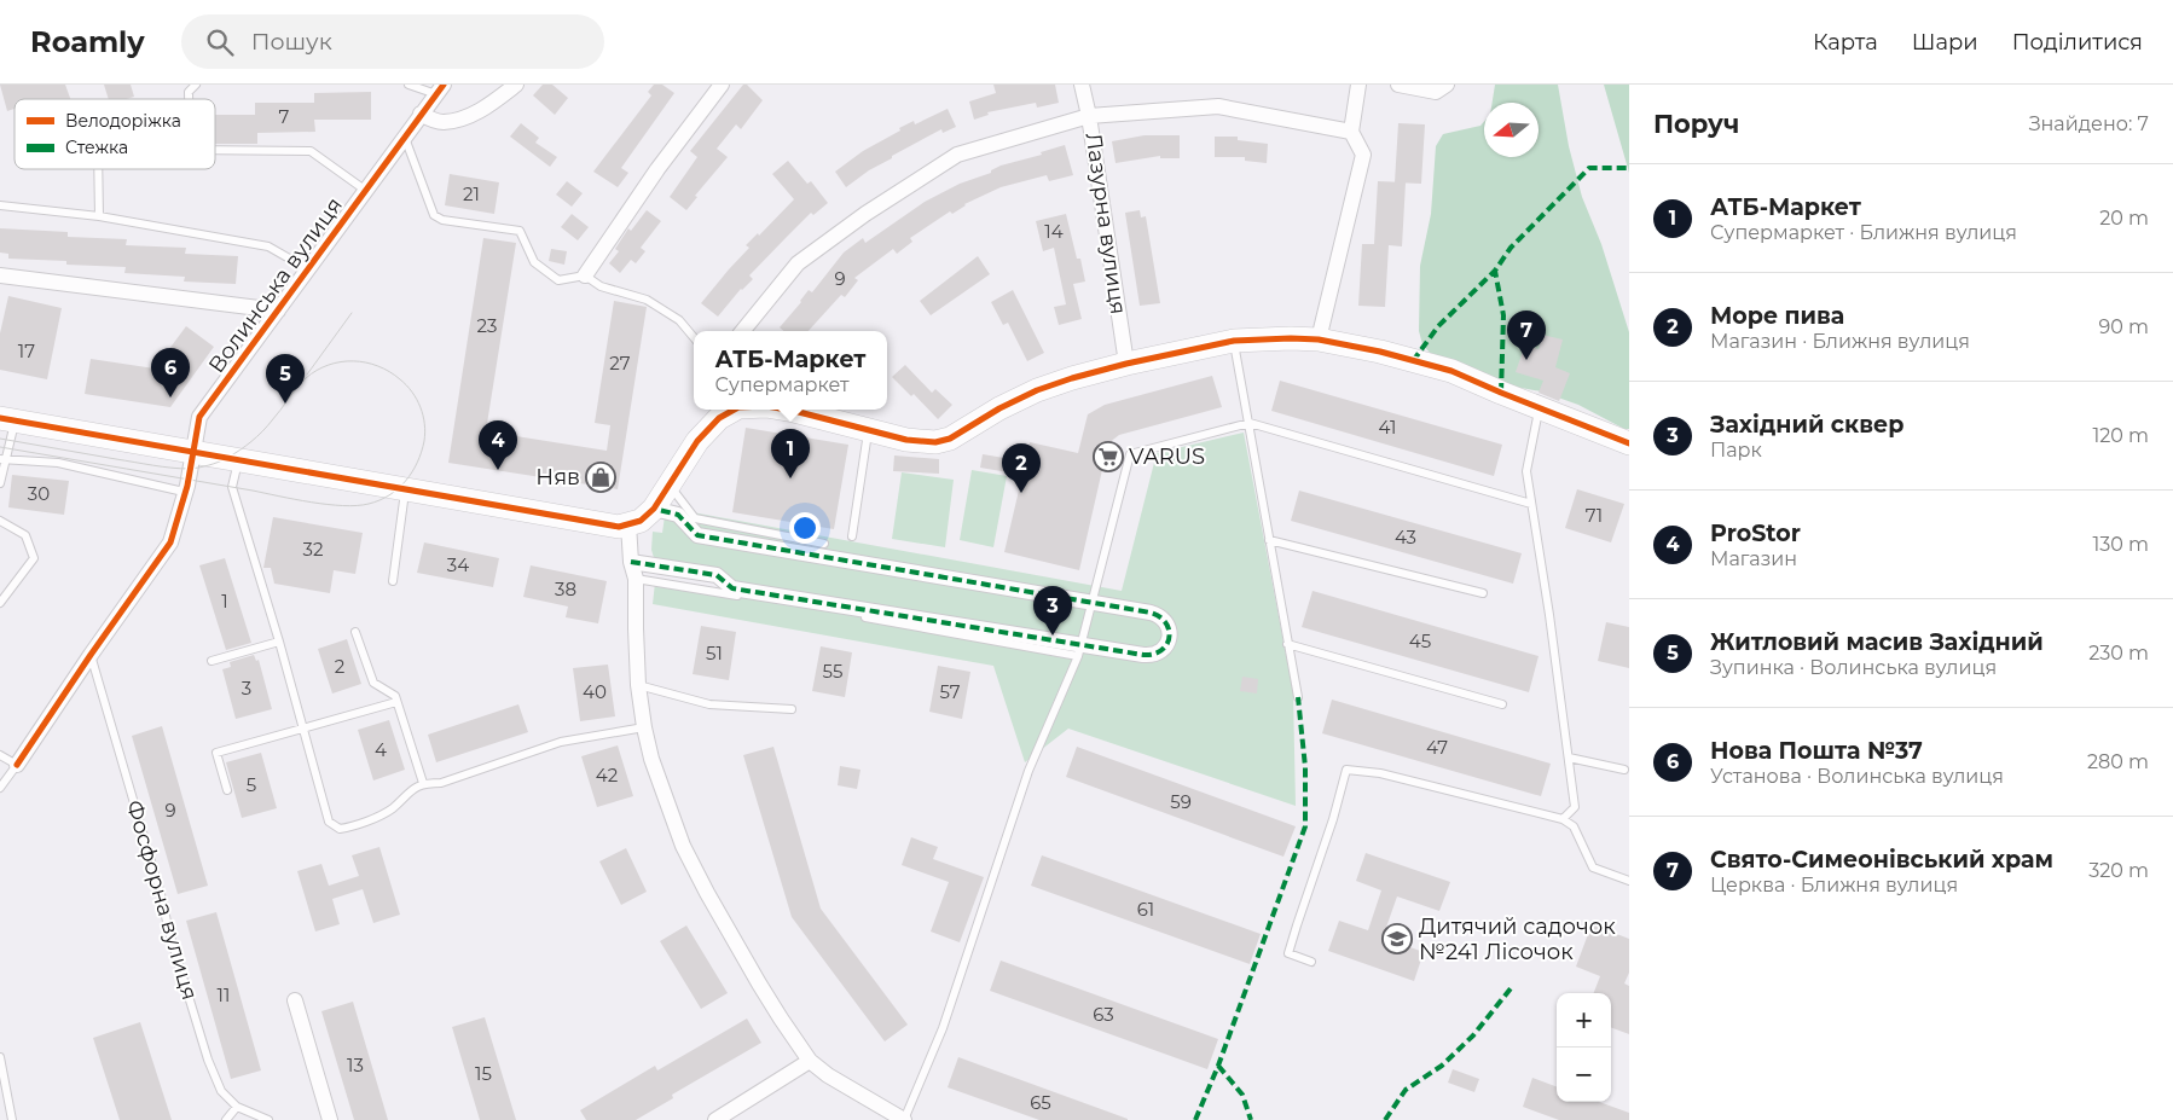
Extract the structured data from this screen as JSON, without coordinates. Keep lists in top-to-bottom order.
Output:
{
  "streets": {
    "street": ["Лазурна вулиця", "Волинська вулиця"],
    "lane": ["Фосфорна вулиця"]
  },
  "crossings": [
    ["Волинська вулиця", "Фосфорна вулиця"]
  ],
  "places": {
    "supermarket": ["VARUS"],
    "shop": ["Няв"],
    "school or university": ["Дитячий садочок №241 Лісочок"]
  },
  "house_numbers": [
    "7",
    "21",
    "14",
    "9",
    "23",
    "17",
    "27",
    "41",
    "30",
    "71",
    "43",
    "32",
    "34",
    "38",
    "1",
    "45",
    "51",
    "2",
    "55",
    "3",
    "40",
    "57",
    "47",
    "4",
    "42",
    "5",
    "59",
    "9",
    "61",
    "11",
    "63",
    "13",
    "15",
    "65"
  ],
  "legend": ["Велодоріжка", "Стежка"],
  "north": "left",
  "page": {
    "header": "Roamly",
    "search": "Пошук",
    "nav": ["Карта", "Шари", "Поділитися"],
    "heading": ["Поруч", "Знайдено: 7"],
    "list": [
      {
        "mark": "1",
        "name": "АТБ-Маркет",
        "note": "Супермаркет · Ближня вулиця",
        "value": "20 m"
      },
      {
        "mark": "2",
        "name": "Море пива",
        "note": "Магазин · Ближня вулиця",
        "value": "90 m"
      },
      {
        "mark": "3",
        "name": "Західний сквер",
        "note": "Парк",
        "value": "120 m"
      },
      {
        "mark": "4",
        "name": "ProStor",
        "note": "Магазин",
        "value": "130 m"
      },
      {
        "mark": "5",
        "name": "Житловий масив Західний",
        "note": "Зупинка · Волинська вулиця",
        "value": "230 m"
      },
      {
        "mark": "6",
        "name": "Нова Пошта №37",
        "note": "Установа · Волинська вулиця",
        "value": "280 m"
      },
      {
        "mark": "7",
        "name": "Свято-Симеонівський храм",
        "note": "Церква · Ближня вулиця",
        "value": "320 m"
      }
    ],
    "pins": [
      "7",
      "6",
      "5",
      "4",
      "1",
      "2",
      "3"
    ],
    "popup": ["АТБ-Маркет", "Супермаркет"],
    "map_buttons": ["+", "−"]
  }
}
